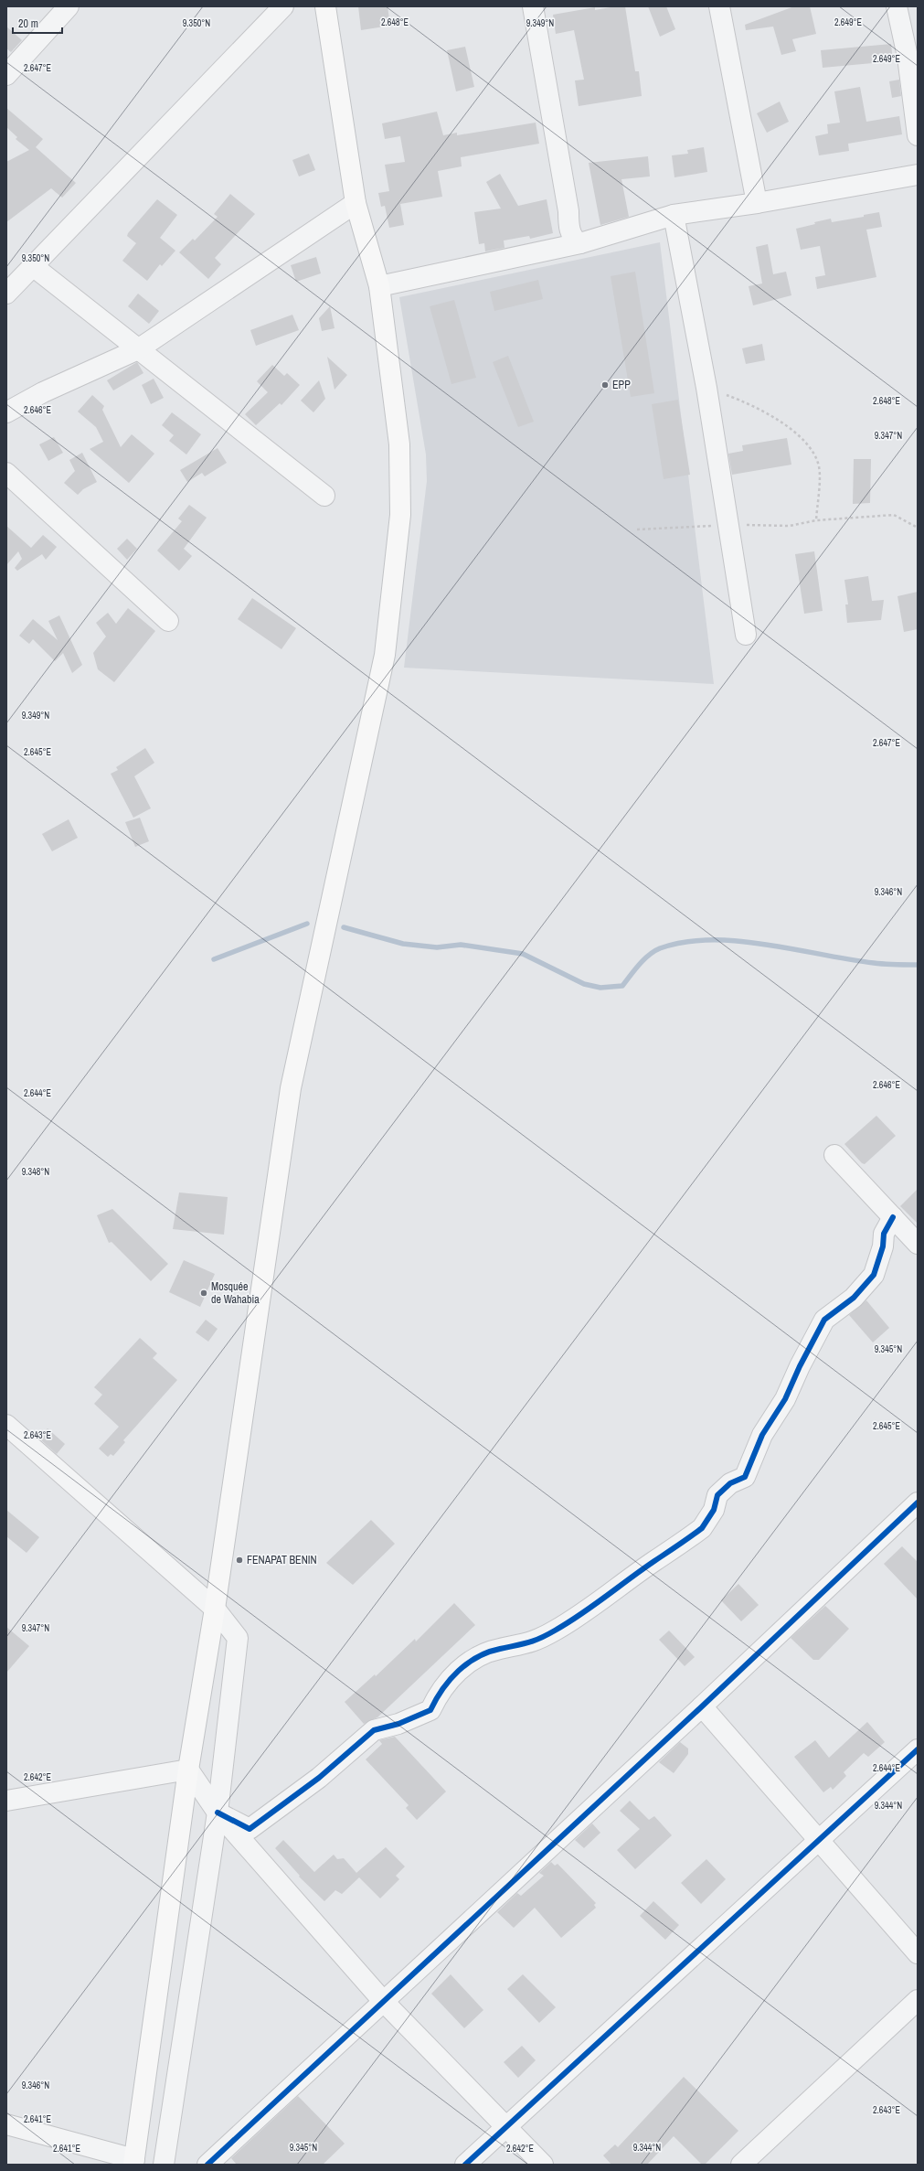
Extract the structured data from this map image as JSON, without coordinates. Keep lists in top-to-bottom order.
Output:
{
  "places": ["EPP", "Mosquée de Wahabia", "FENAPAT BENIN"],
  "scale_bar": "20 m",
  "coordinates": [
    "2.648°E",
    "2.649°E",
    "9.350°N",
    "9.349°N",
    "2.647°E",
    "2.646°E",
    "9.347°N",
    "2.645°E",
    "9.346°N",
    "2.644°E",
    "9.348°N",
    "9.345°N",
    "2.643°E",
    "2.642°E",
    "9.344°N",
    "2.641°E"
  ]
}
